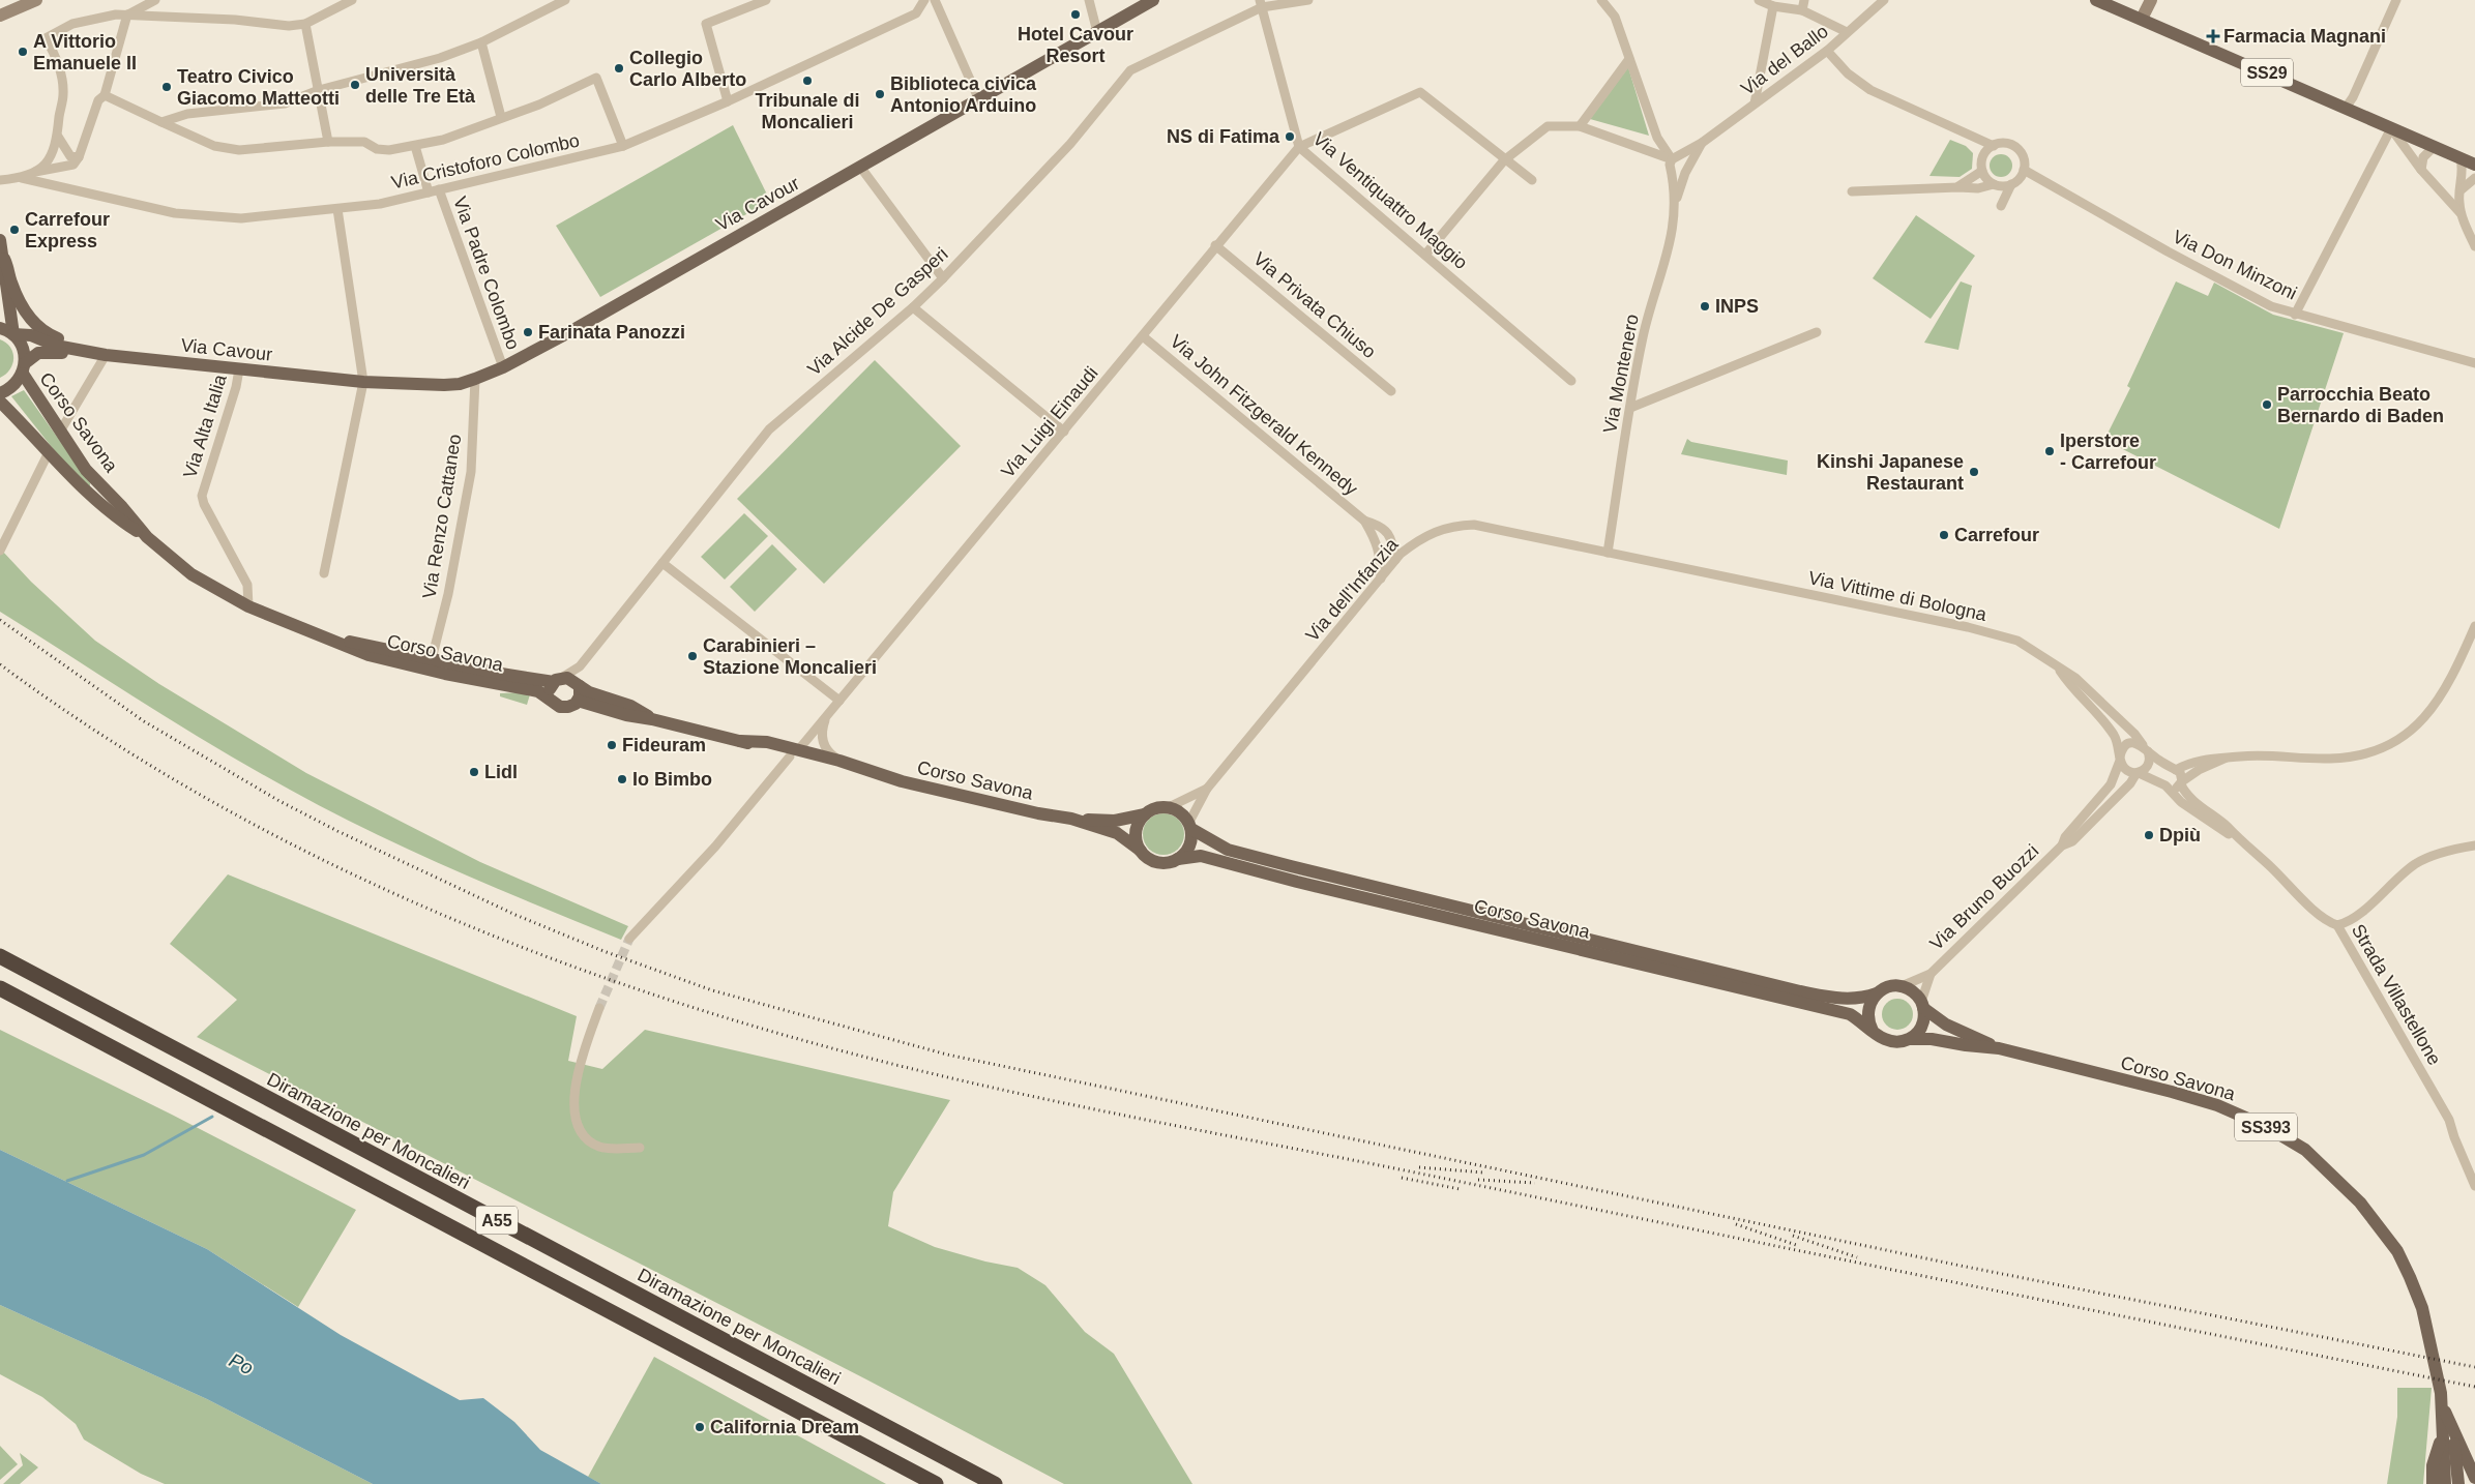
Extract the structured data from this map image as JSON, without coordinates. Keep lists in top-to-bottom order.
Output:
{
  "streets": {
    "highway": ["Diramazione per Moncalieri", "A55"],
    "main road": [
      "SS29",
      "Via Cavour",
      "Corso Savona",
      "SS393"
    ],
    "street": [
      "Via del Ballo",
      "Via Cristoforo Colombo",
      "Via Ventiquattro Maggio",
      "Via Don Minzoni",
      "Via Padre Colombo",
      "Via Privata Chiuso",
      "Via Alcide De Gasperi",
      "Via Montenero",
      "Via John Fitzgerald Kennedy",
      "Via Luigi Einaudi",
      "Via Alta Italia",
      "Via Renzo Cattaneo",
      "Via dell'Infanzia",
      "Via Vittime di Bologna",
      "Via Bruno Buozzi",
      "Strada Villastellone"
    ]
  },
  "crossings": [
    ["Via del Ballo", "Via Montenero"],
    ["Via Cristoforo Colombo", "Via Padre Colombo"],
    ["Via Ventiquattro Maggio", "Via Alcide De Gasperi"],
    ["Via Ventiquattro Maggio", "Via Luigi Einaudi"],
    ["Via Cavour", "Via Padre Colombo"],
    ["Via Cavour", "Corso Savona"],
    ["Via Cavour", "Via Alta Italia"],
    ["Via Cavour", "Via Renzo Cattaneo"],
    ["Via Privata Chiuso", "Via Luigi Einaudi"],
    ["Via Alcide De Gasperi", "Corso Savona"],
    ["Via Montenero", "Via dell'Infanzia"],
    ["Via Montenero", "Via Vittime di Bologna"],
    ["Via John Fitzgerald Kennedy", "Via Luigi Einaudi"],
    ["Via John Fitzgerald Kennedy", "Via dell'Infanzia"],
    ["Corso Savona", "Via Luigi Einaudi"],
    ["Corso Savona", "Via Alta Italia"],
    ["Corso Savona", "Via Renzo Cattaneo"],
    ["Corso Savona", "Via dell'Infanzia"],
    ["Corso Savona", "Via Bruno Buozzi"],
    ["Via dell'Infanzia", "Via Vittime di Bologna"],
    ["Via Vittime di Bologna", "Via Bruno Buozzi"]
  ],
  "water": ["Po"],
  "places": {
    "other": [
      "Hotel Cavour Resort",
      "A Vittorio Emanuele II",
      "Collegio Carlo Alberto",
      "Tribunale di Moncalieri",
      "Università delle Tre Età",
      "Teatro Civico Giacomo Matteotti",
      "Biblioteca civica Antonio Arduino",
      "NS di Fatima",
      "Carrefour Express",
      "INPS",
      "Farinata Panozzi",
      "Parrocchia Beato Bernardo di Baden",
      "Iperstore - Carrefour",
      "Kinshi Japanese Restaurant",
      "Carrefour",
      "Carabinieri – Stazione Moncalieri",
      "Fideuram",
      "Lidl",
      "Io Bimbo",
      "Dpiù",
      "California Dream"
    ],
    "health": ["Farmacia Magnani"]
  }
}
